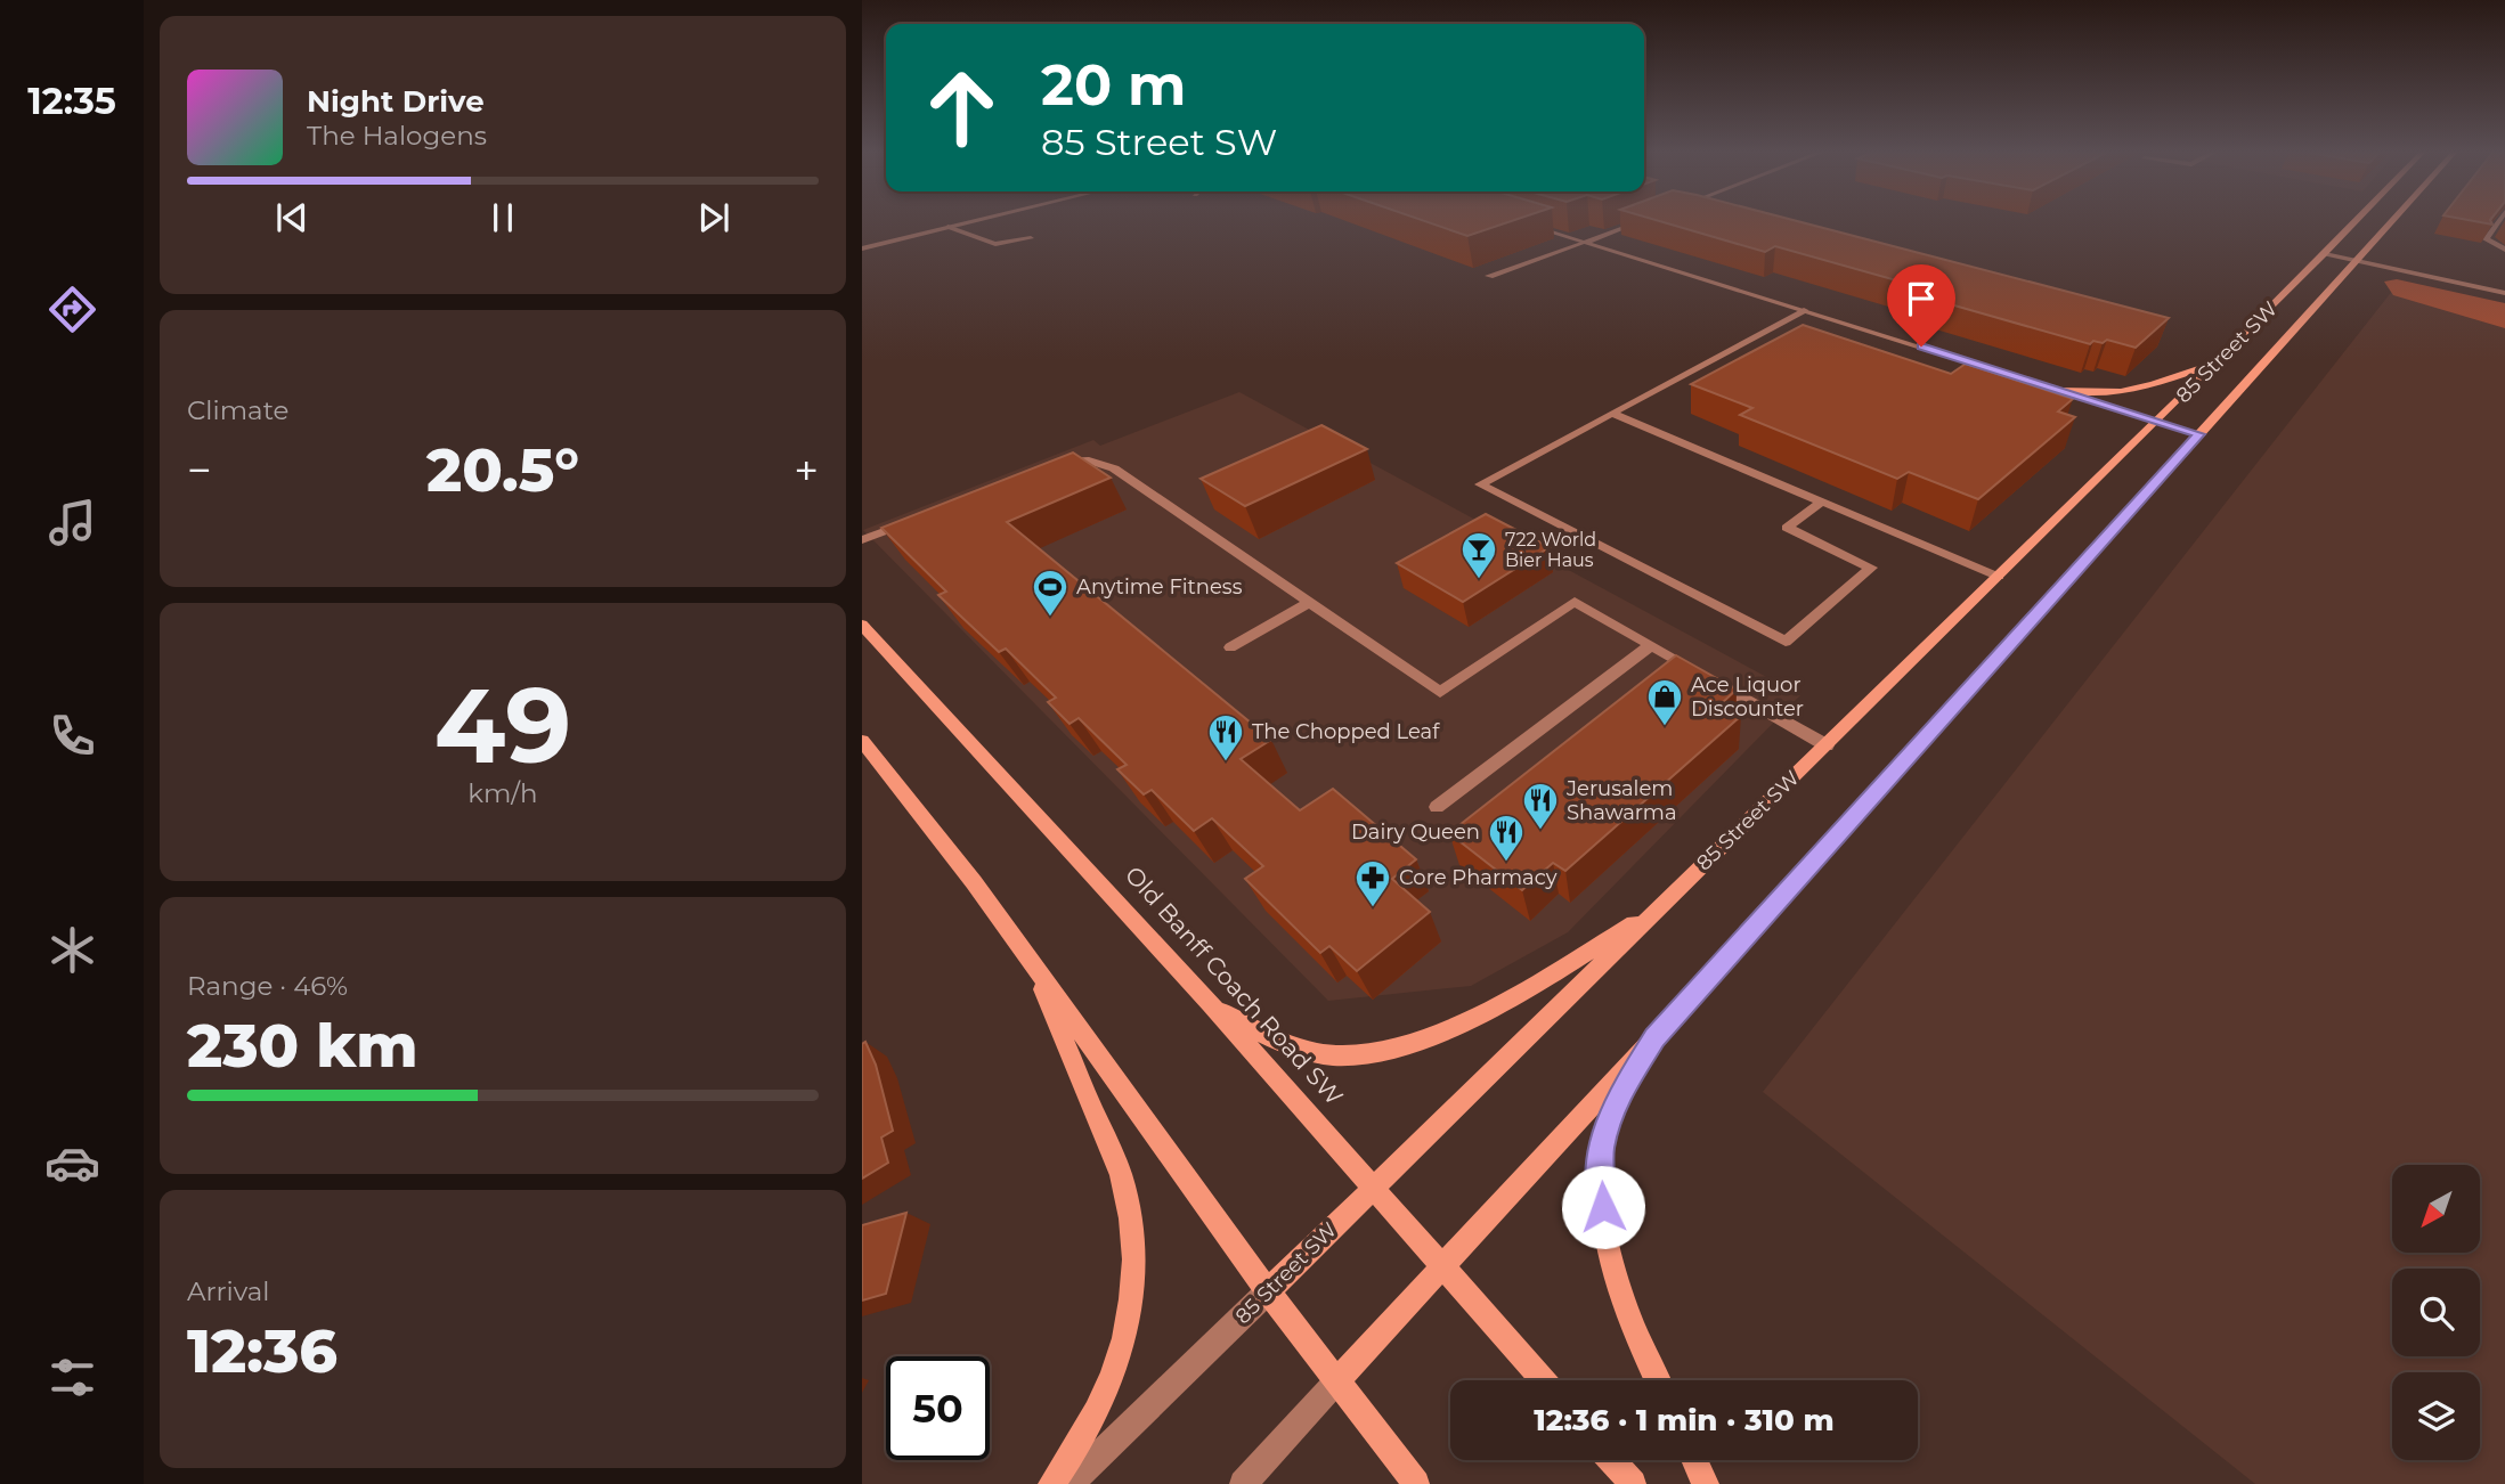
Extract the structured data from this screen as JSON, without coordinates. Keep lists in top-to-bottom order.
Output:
{
  "streets": {
    "main road": ["85 Street SW", "Old Banff Coach Road SW"]
  },
  "crossings": [
    ["85 Street SW", "Old Banff Coach Road SW"]
  ],
  "places": {
    "bar": ["722 World Bier Haus"],
    "sports": ["Anytime Fitness"],
    "shop": ["Ace Liquor Discounter"],
    "restaurant": ["The Chopped Leaf", "Jerusalem Shawarma", "Dairy Queen"],
    "pharmacy": ["Core Pharmacy"]
  },
  "north": "bottom left",
  "page": {
    "tabs": "12:35",
    "turn": ["20 m", "85 Street SW"],
    "song": ["Night Drive", "The Halogens"],
    "tile": [
      "Climate",
      ["49", "km/h"],
      ["Range · 46%", "230 km"],
      ["Arrival", "12:36"]
    ],
    "heat": ["−", "20.5°", "+"],
    "limit": "50",
    "trip": "12:36 · 1 min · 310 m"
  }
}
